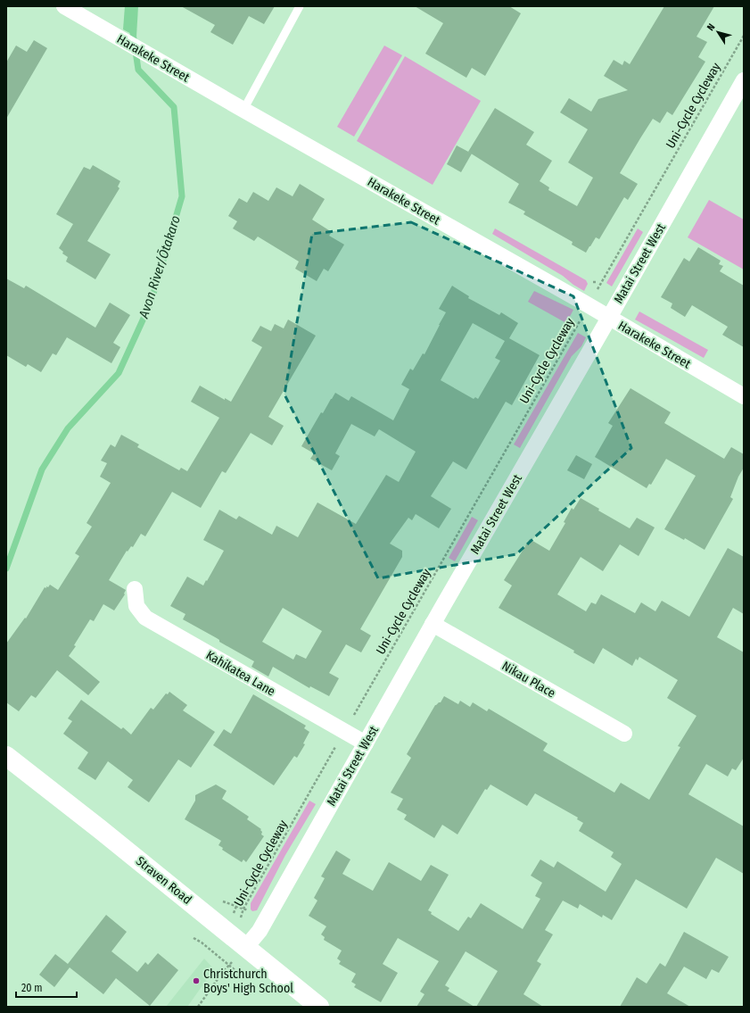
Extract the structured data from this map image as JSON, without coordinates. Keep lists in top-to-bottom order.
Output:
{
  "streets": {
    "main road": ["Straven Road"],
    "street": [
      "Harakeke Street",
      "Matai Street West",
      "Kahikatea Lane",
      "Nikau Place"
    ],
    "path": ["Uni-Cycle Cycleway"]
  },
  "crossings": [
    ["Harakeke Street", "Matai Street West"],
    ["Uni-Cycle Cycleway", "Kahikatea Lane"],
    ["Matai Street West", "Kahikatea Lane"],
    ["Matai Street West", "Nikau Place"],
    ["Matai Street West", "Straven Road"]
  ],
  "water": ["Avon River/Ōtakaro"],
  "places": ["Christchurch Boys' High School"],
  "scale_bar": "20 m",
  "north": "top left"
}
